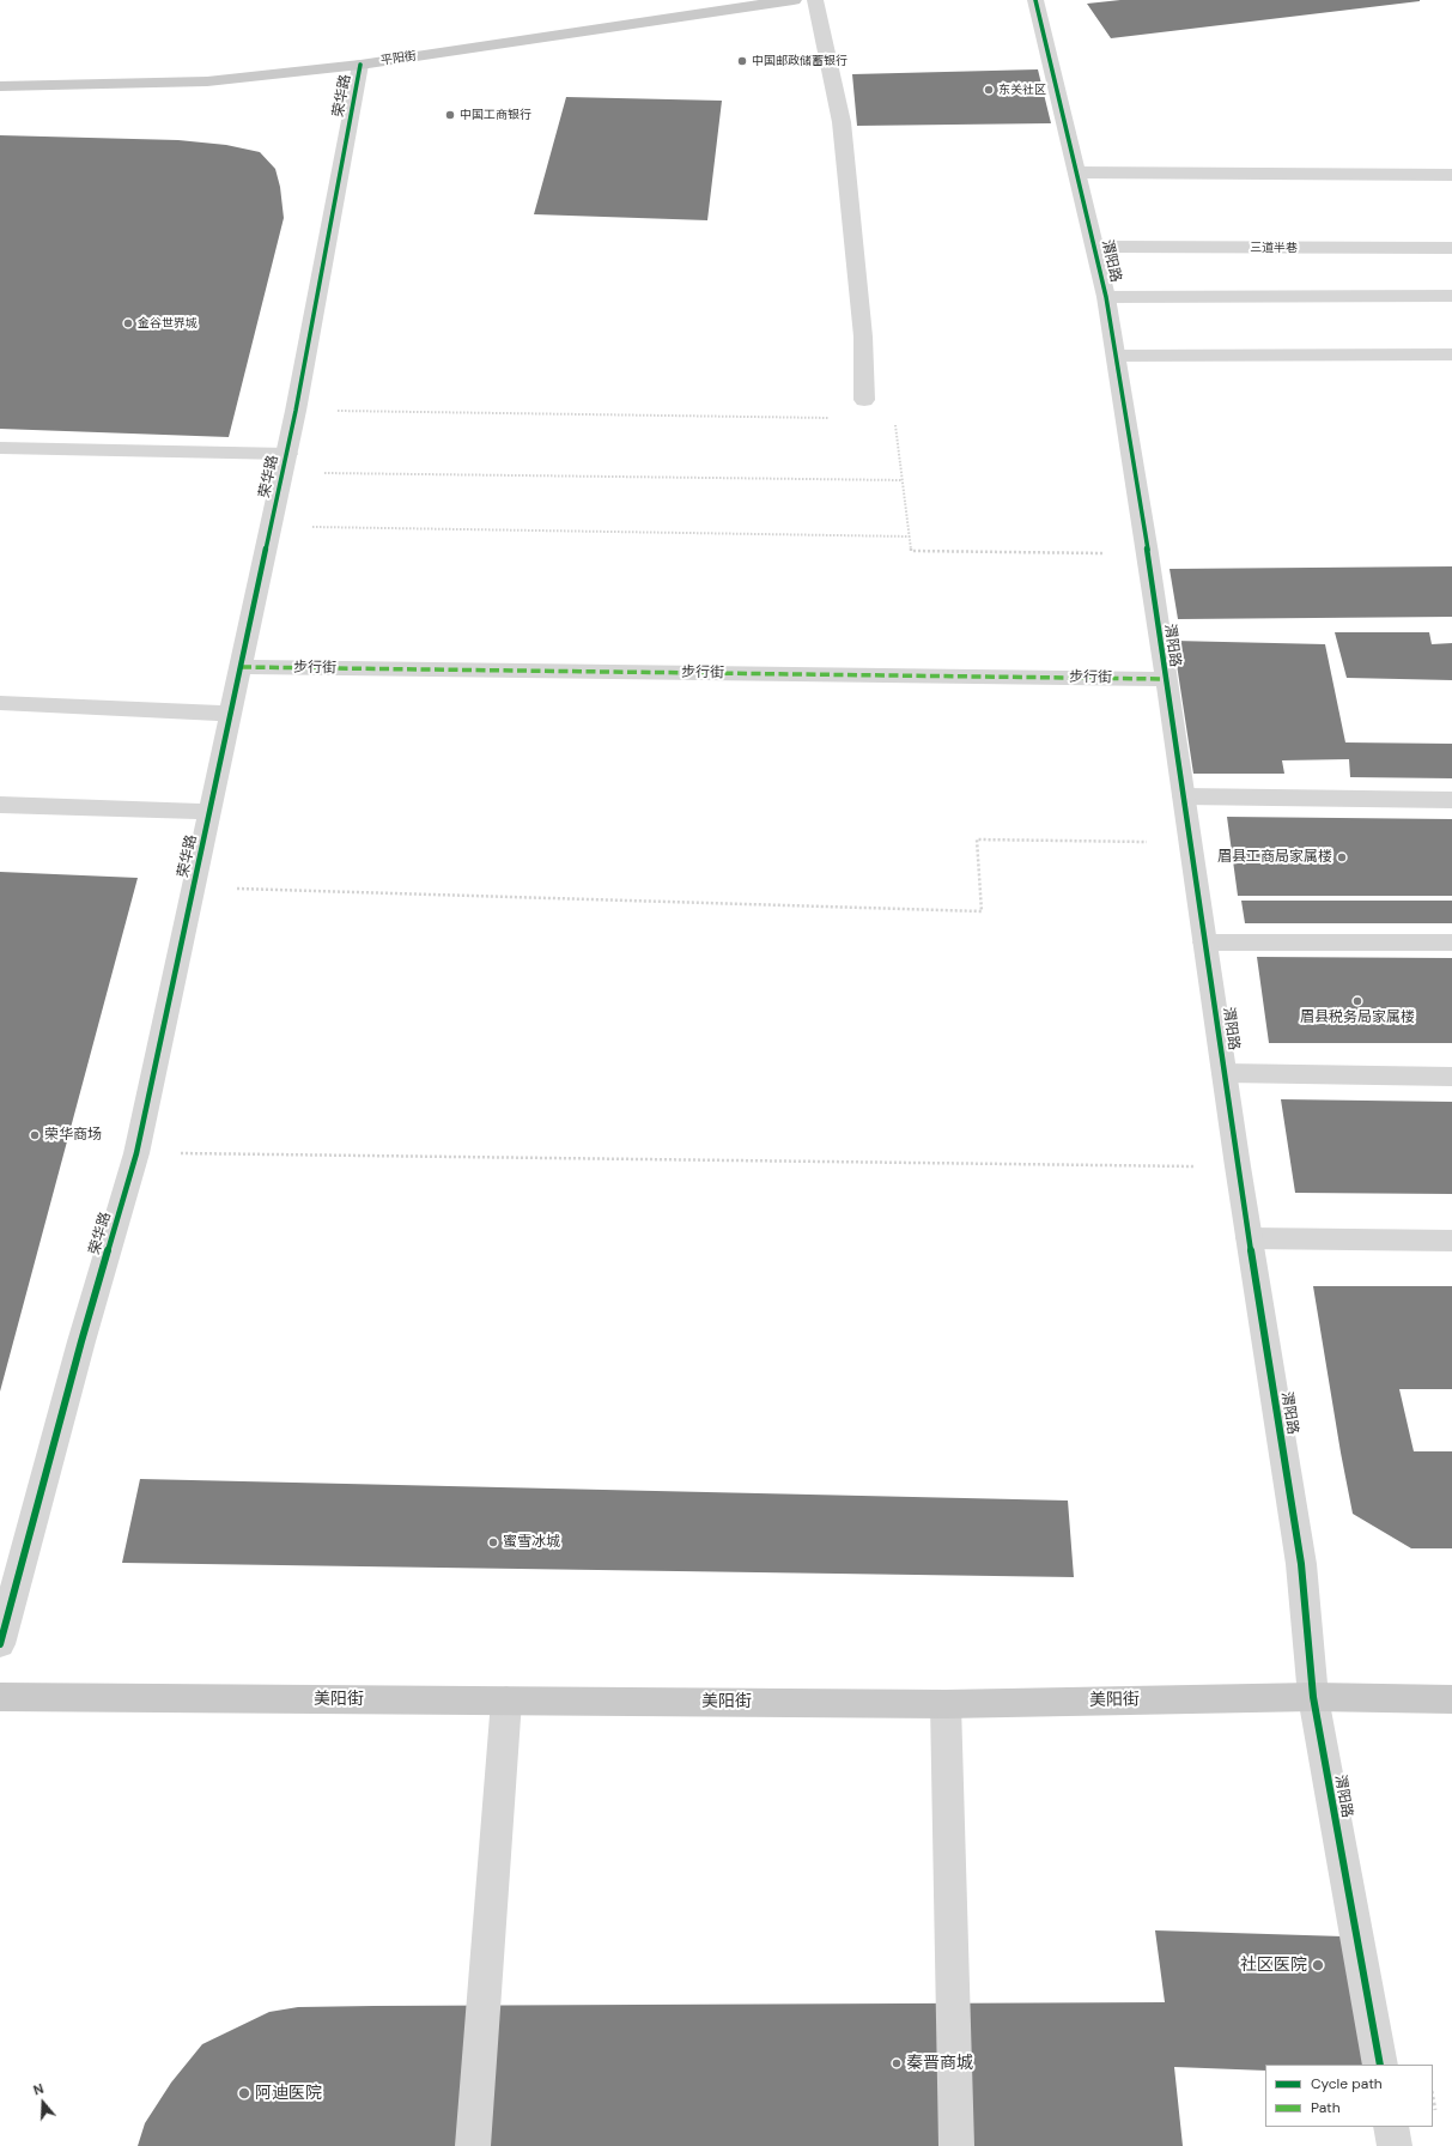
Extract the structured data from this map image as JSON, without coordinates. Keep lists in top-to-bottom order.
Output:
{
  "streets": {
    "main road": ["平阳街", "美阳街"],
    "street": [
      "荣华路",
      "三道半巷",
      "渭阳路",
      "步行街"
    ]
  },
  "crossings": [
    ["平阳街", "荣华路"],
    ["荣华路", "步行街"],
    ["三道半巷", "渭阳路"],
    ["渭阳路", "步行街"],
    ["渭阳路", "美阳街"]
  ],
  "places": [
    "中国邮政储蓄银行",
    "东关社区",
    "中国工商银行",
    "金谷世界城",
    "眉县工商局家属楼",
    "眉县税务局家属楼",
    "荣华商场",
    "蜜雪冰城",
    "社区医院",
    "秦晋商城",
    "阿迪医院"
  ],
  "legend": ["Cycle path", "Path"],
  "north": "top"
}
